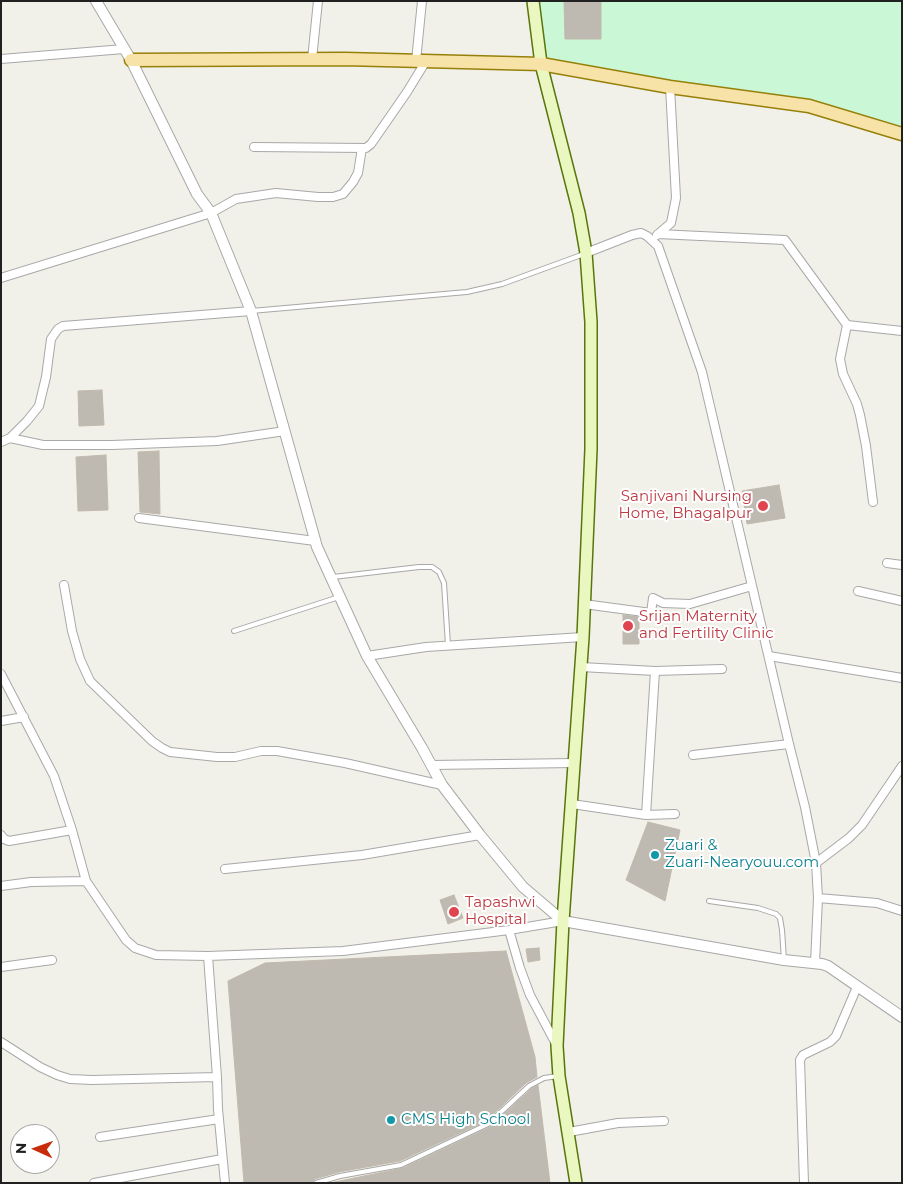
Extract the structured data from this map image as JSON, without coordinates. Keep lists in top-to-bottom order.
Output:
{
  "places": [
    "Sanjivani Nursing Home, Bhagalpur",
    "Srijan Maternity and Fertility Clinic",
    "Zuari & Zuari-Nearyouu.com",
    "Tapashwi Hospital",
    "CMS High School"
  ],
  "north": "left"
}
